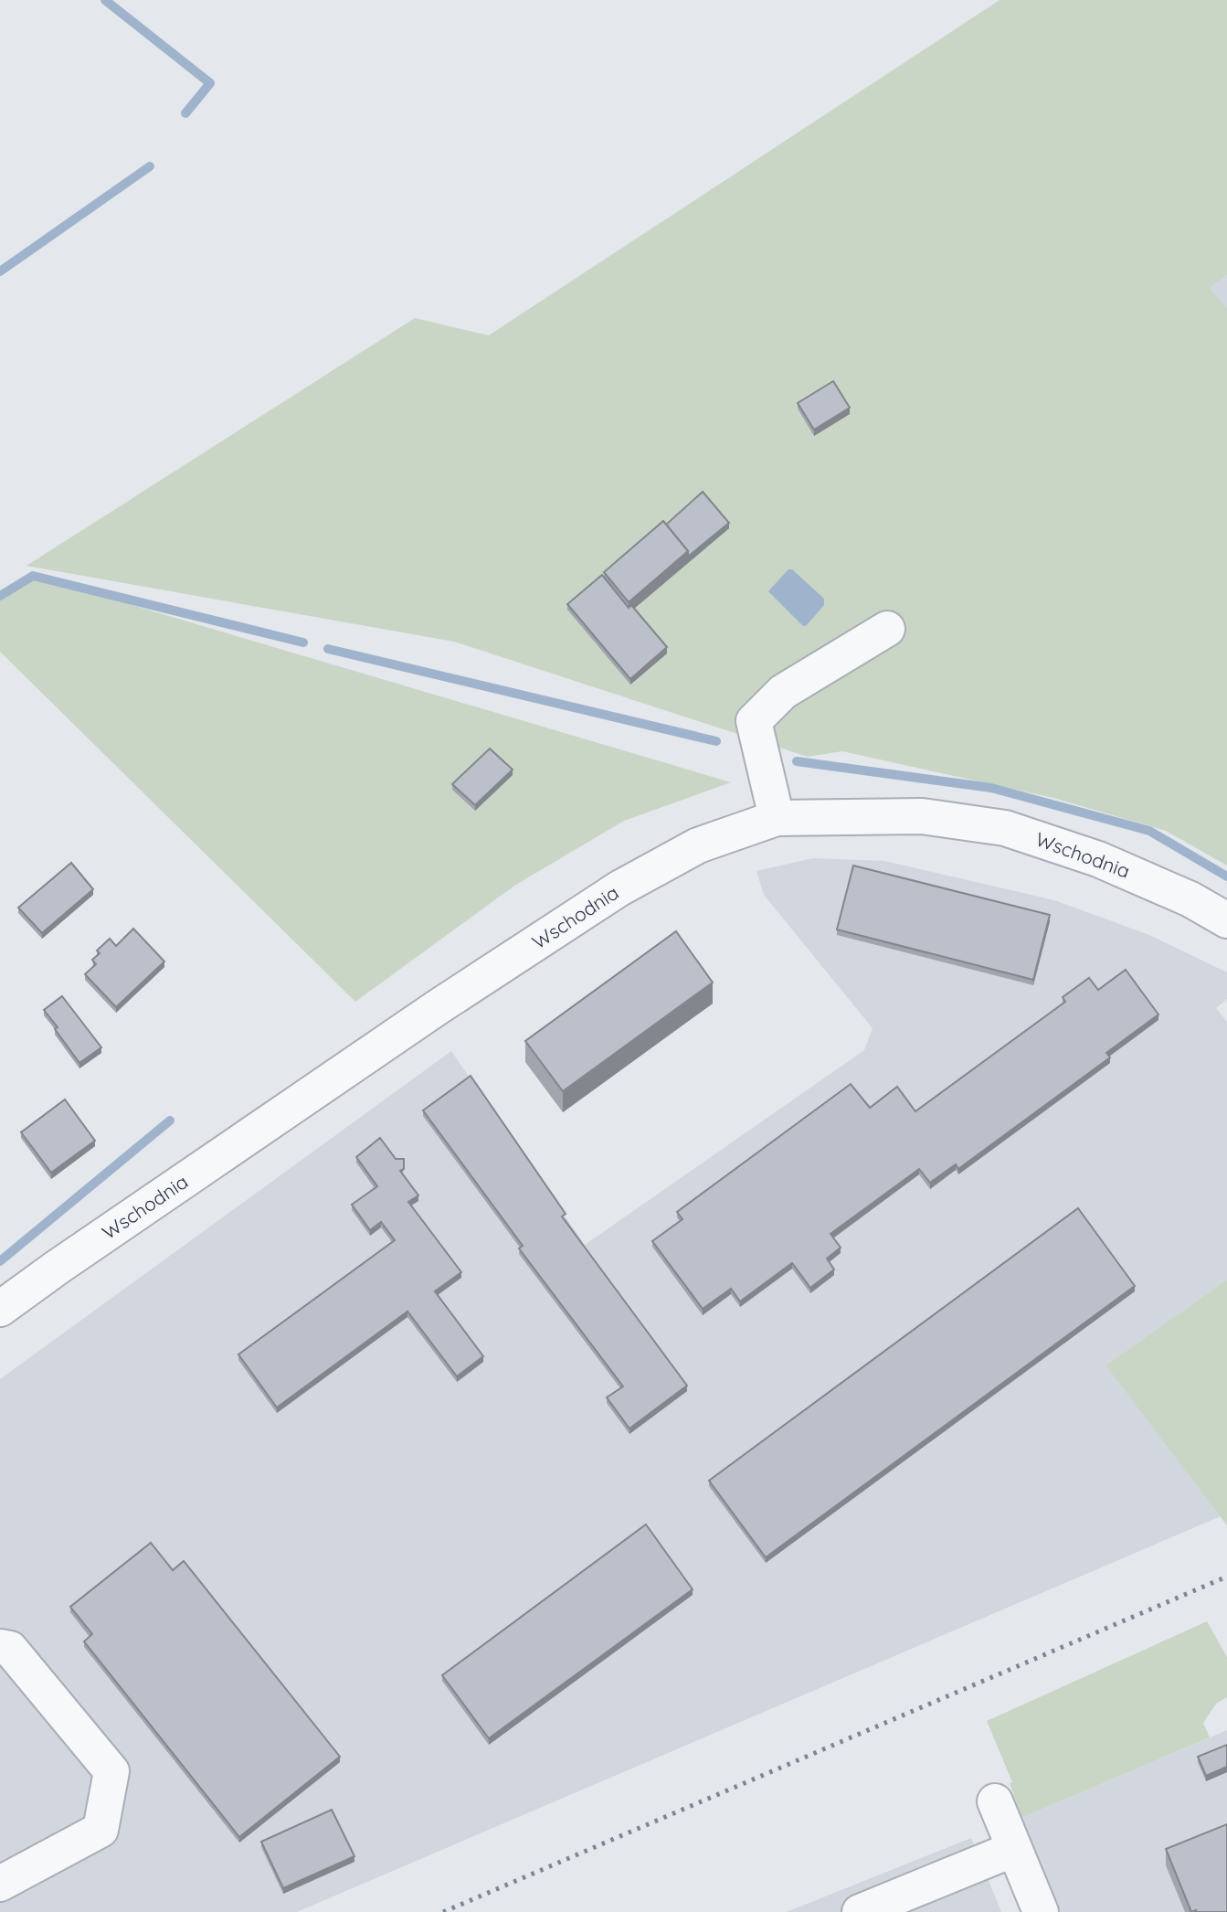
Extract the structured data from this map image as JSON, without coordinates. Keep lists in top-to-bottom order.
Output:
{
  "streets": {
    "street": ["Wschodnia"]
  }
}
